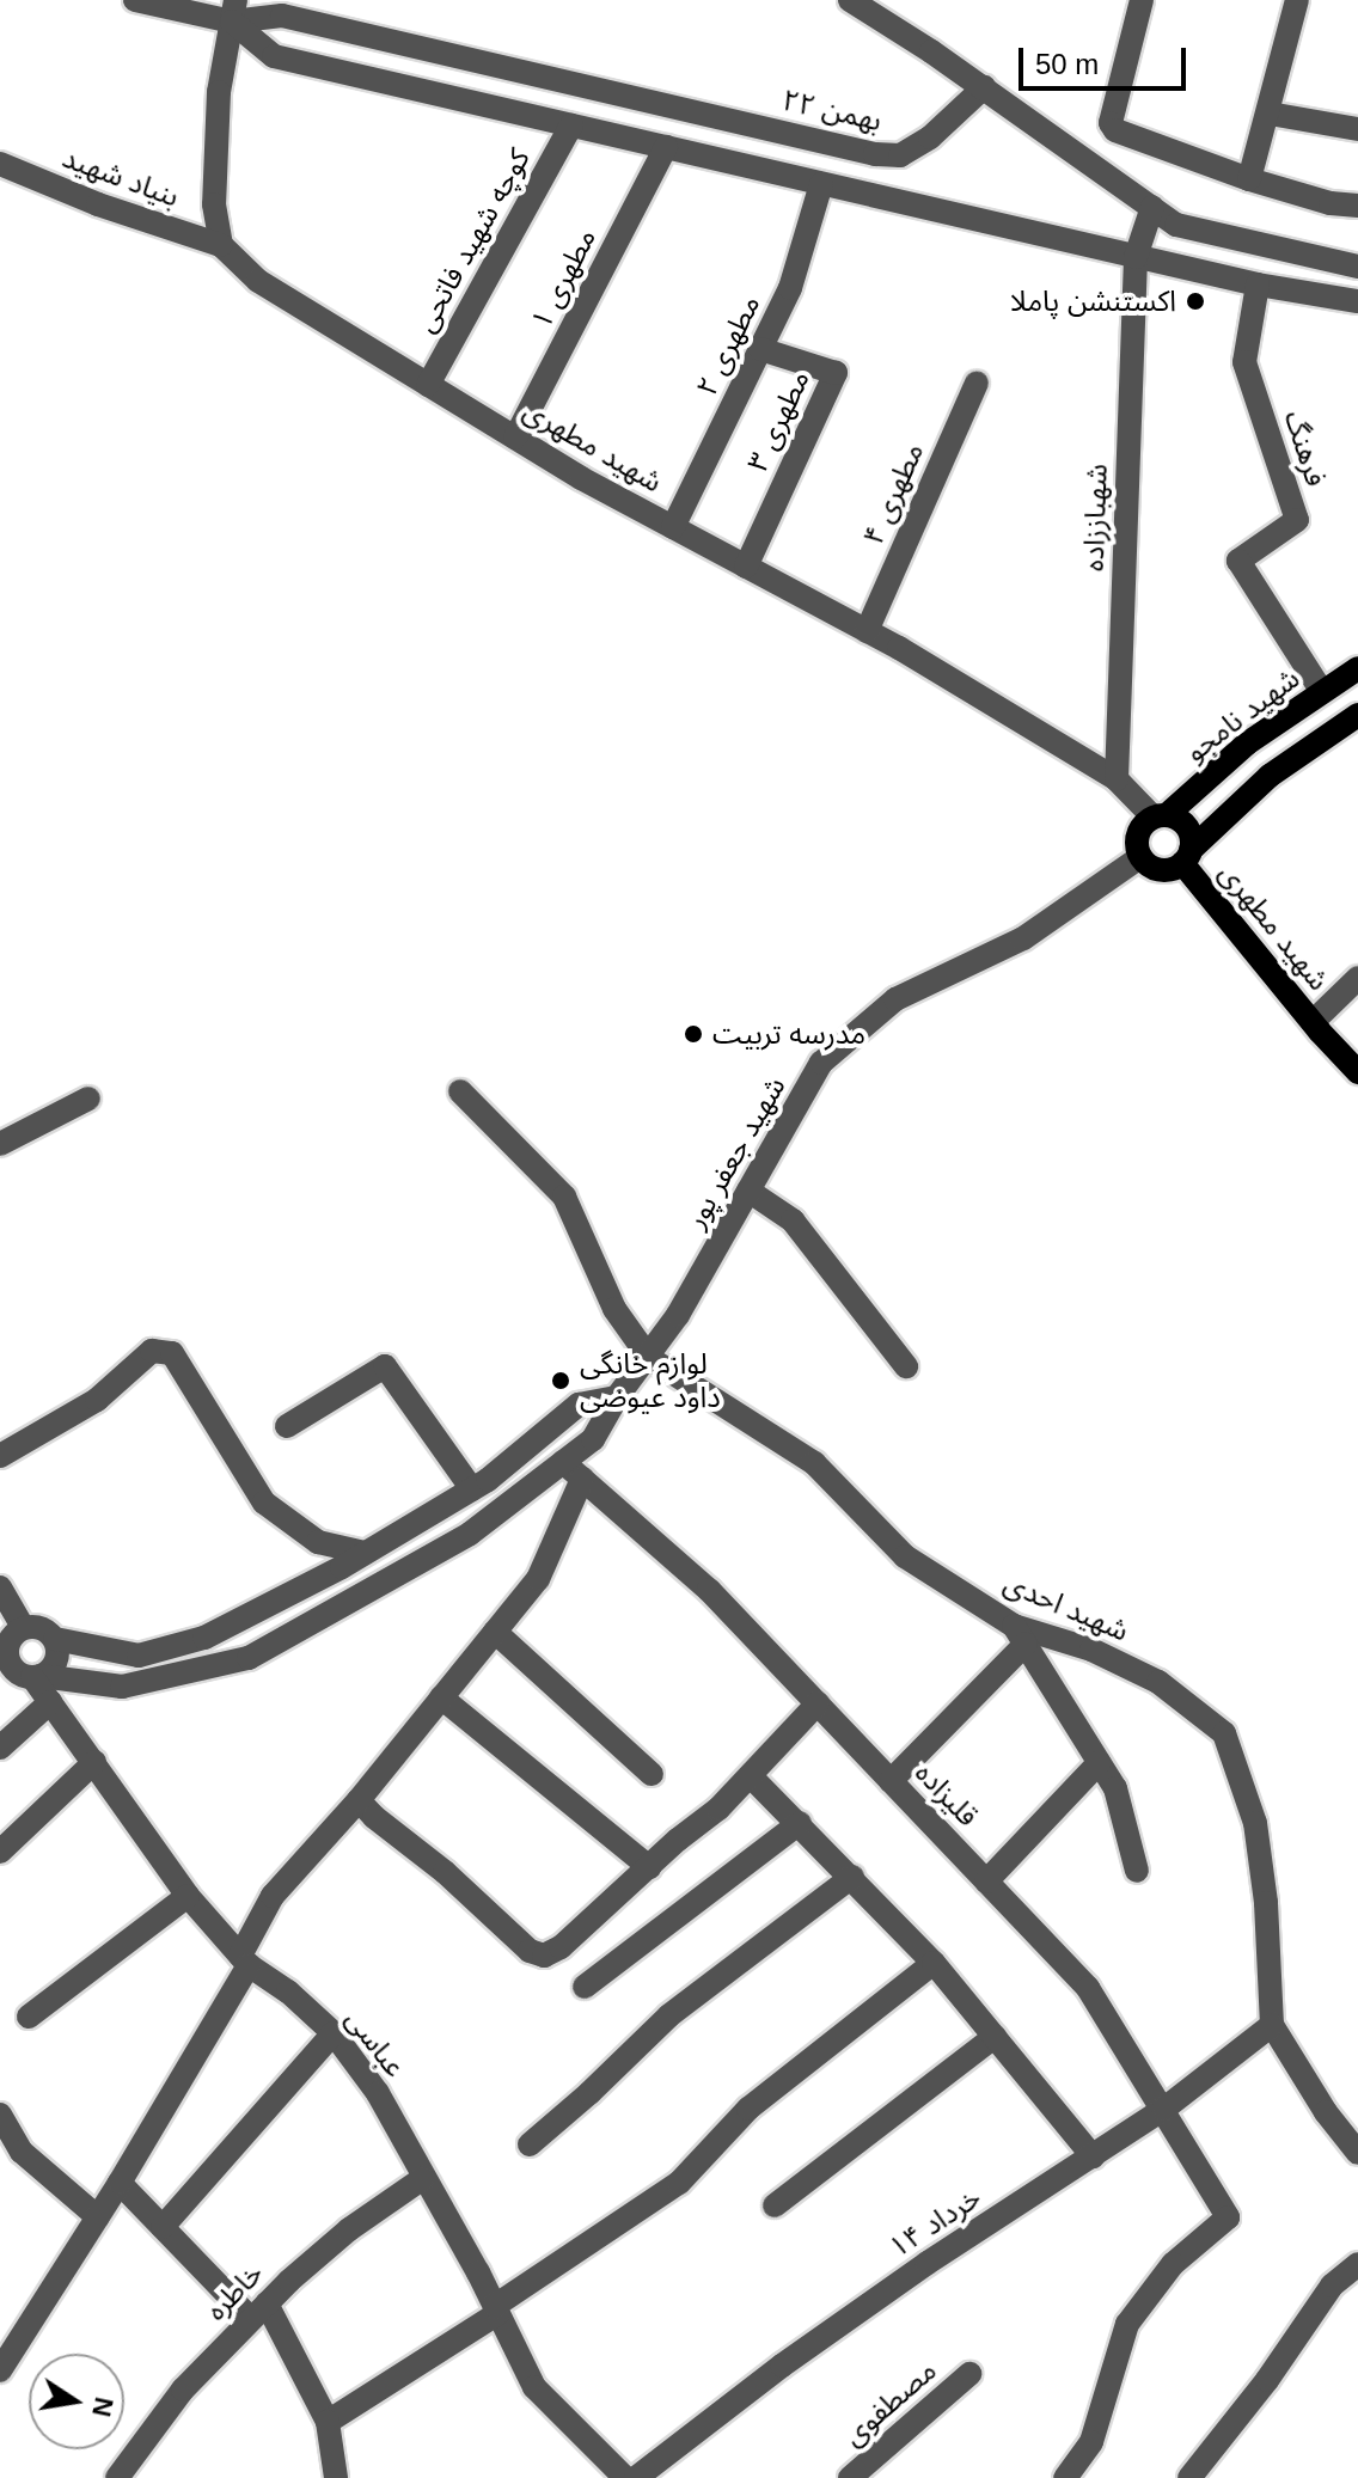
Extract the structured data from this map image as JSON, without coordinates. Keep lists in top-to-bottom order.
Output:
{
  "streets": {
    "main road": ["شهید مطهری", "شهید نامجو"],
    "street": [
      "۲۲ بهمن",
      "بنیاد شهید",
      "کوچه شهید فاتحی",
      "مطهری ۱",
      "مطهری ۲",
      "مطهری ۳",
      "فرهنگ",
      "مطهری ۴",
      "شهباززاده",
      "شهید جعفر پور",
      "شهید احدی",
      "قلیزاده",
      "عباسی",
      "۱۴ خرداد",
      "خاطره",
      "مصطفوی"
    ]
  },
  "crossings": [
    ["۲۲ بهمن", "کوچه شهید فاتحی"],
    ["۲۲ بهمن", "مطهری ۱"],
    ["۲۲ بهمن", "مطهری ۲"],
    ["۲۲ بهمن", "فرهنگ"],
    ["۲۲ بهمن", "شهباززاده"],
    ["بنیاد شهید", "شهید مطهری"],
    ["کوچه شهید فاتحی", "شهید مطهری"],
    ["مطهری ۱", "شهید مطهری"],
    ["مطهری ۲", "مطهری ۳"],
    ["مطهری ۲", "شهید مطهری"],
    ["مطهری ۳", "شهید مطهری"],
    ["شهید مطهری", "مطهری ۴"],
    ["شهید مطهری", "شهباززاده"],
    ["شهید مطهری", "شهید نامجو"],
    ["شهید مطهری", "شهید جعفر پور"],
    ["فرهنگ", "شهید نامجو"],
    ["شهید نامجو", "شهید جعفر پور"],
    ["شهید جعفر پور", "شهید احدی"],
    ["شهید جعفر پور", "قلیزاده"],
    ["شهید جعفر پور", "عباسی"],
    ["شهید احدی", "۱۴ خرداد"],
    ["قلیزاده", "۱۴ خرداد"],
    ["عباسی", "خاطره"]
  ],
  "places": ["اکستنشن پاملا", "مدرسه تربیت", "لوازم خانگی داود عیوضی"],
  "scale_bar": "50 m",
  "north": "right"
}
